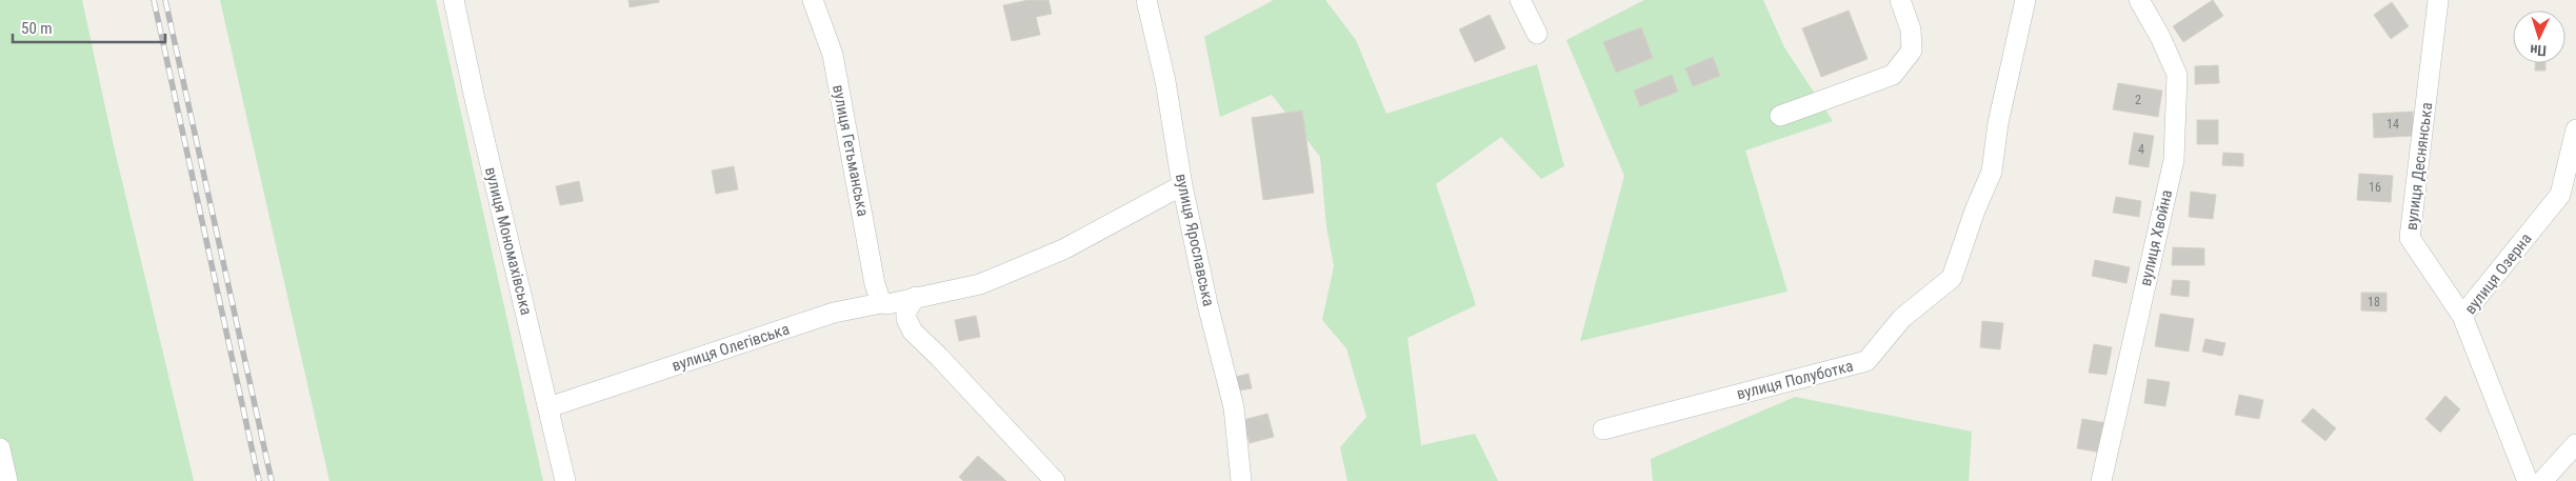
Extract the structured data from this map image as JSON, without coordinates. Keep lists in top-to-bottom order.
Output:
{
  "streets": {
    "street": [
      "вулиця Гетьманська",
      "вулиця Деснянська",
      "вулиця Хвойна",
      "вулиця Ярославська",
      "вулиця Мономахівська",
      "вулиця Озерна",
      "вулиця Олегівська",
      "вулиця Полуботка"
    ]
  },
  "crossings": [
    ["вулиця Гетьманська", "вулиця Олегівська"],
    ["вулиця Деснянська", "вулиця Озерна"],
    ["вулиця Ярославська", "вулиця Олегівська"],
    ["вулиця Мономахівська", "вулиця Олегівська"]
  ],
  "house_numbers": [
    "2",
    "14",
    "4",
    "16",
    "18"
  ],
  "scale_bar": "50 m",
  "north": "bottom"
}
